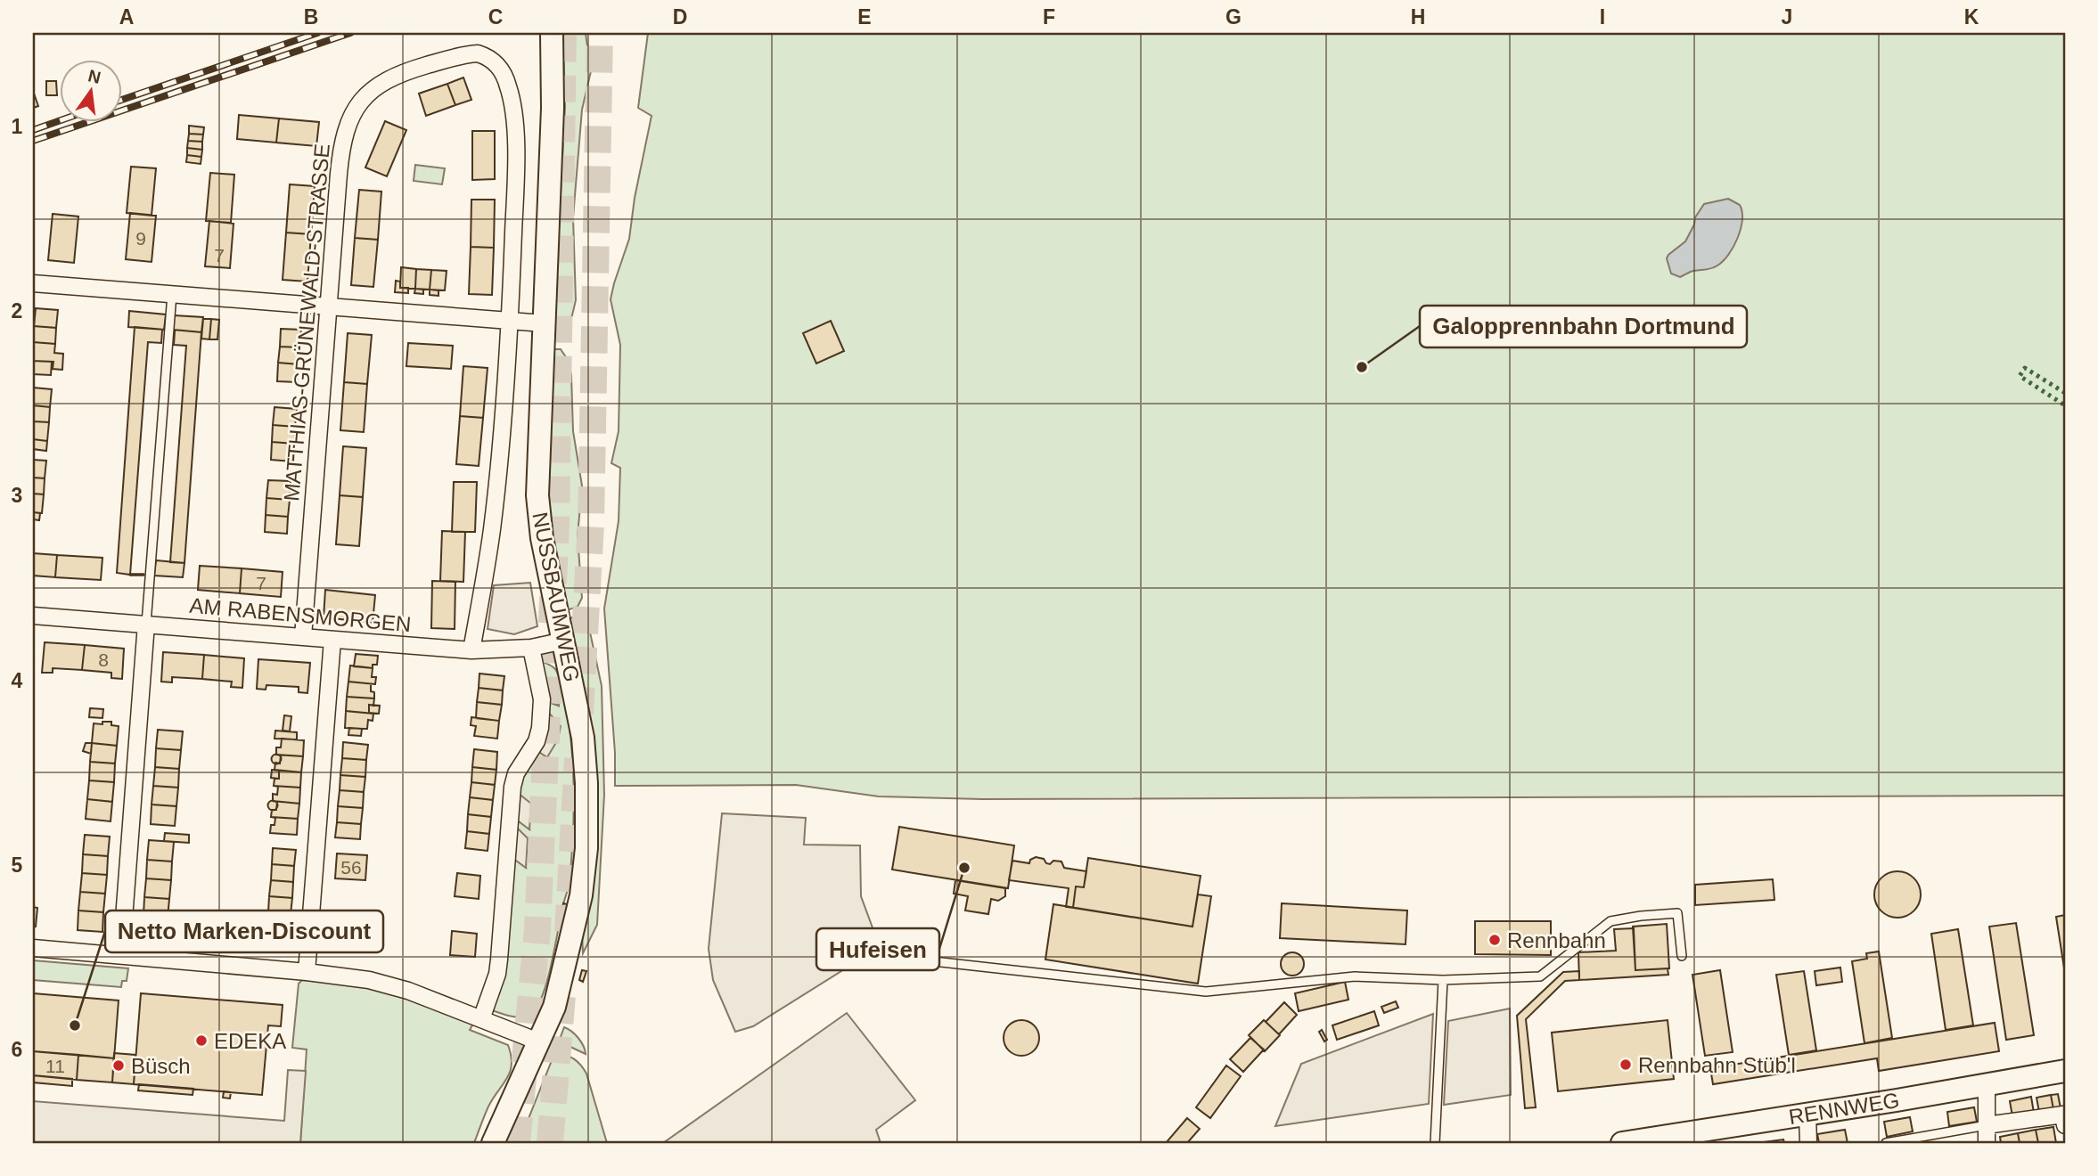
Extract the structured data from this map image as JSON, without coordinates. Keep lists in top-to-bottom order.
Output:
{
  "streets": {
    "street": [
      "MATTHIAS-GRÜNEWALD-STRASSE",
      "NUSSBAUMWEG",
      "AM RABENSMORGEN",
      "RENNWEG"
    ]
  },
  "crossings": [
    ["MATTHIAS-GRÜNEWALD-STRASSE", "AM RABENSMORGEN"],
    ["NUSSBAUMWEG", "AM RABENSMORGEN"]
  ],
  "places": [
    "Galopprennbahn Dortmund",
    "Hufeisen",
    "Rennbahn",
    "Netto Marken-Discount",
    "EDEKA",
    "Rennbahn Stüb'l",
    "Büsch"
  ],
  "house_numbers": [
    "9",
    "7",
    "7",
    "8",
    "56",
    "11"
  ],
  "north": "top",
  "grid": {
    "columns": [
      "A",
      "B",
      "C",
      "D",
      "E",
      "F",
      "G",
      "H",
      "I",
      "J",
      "K"
    ],
    "rows": [
      "1",
      "2",
      "3",
      "4",
      "5",
      "6"
    ]
  }
}
